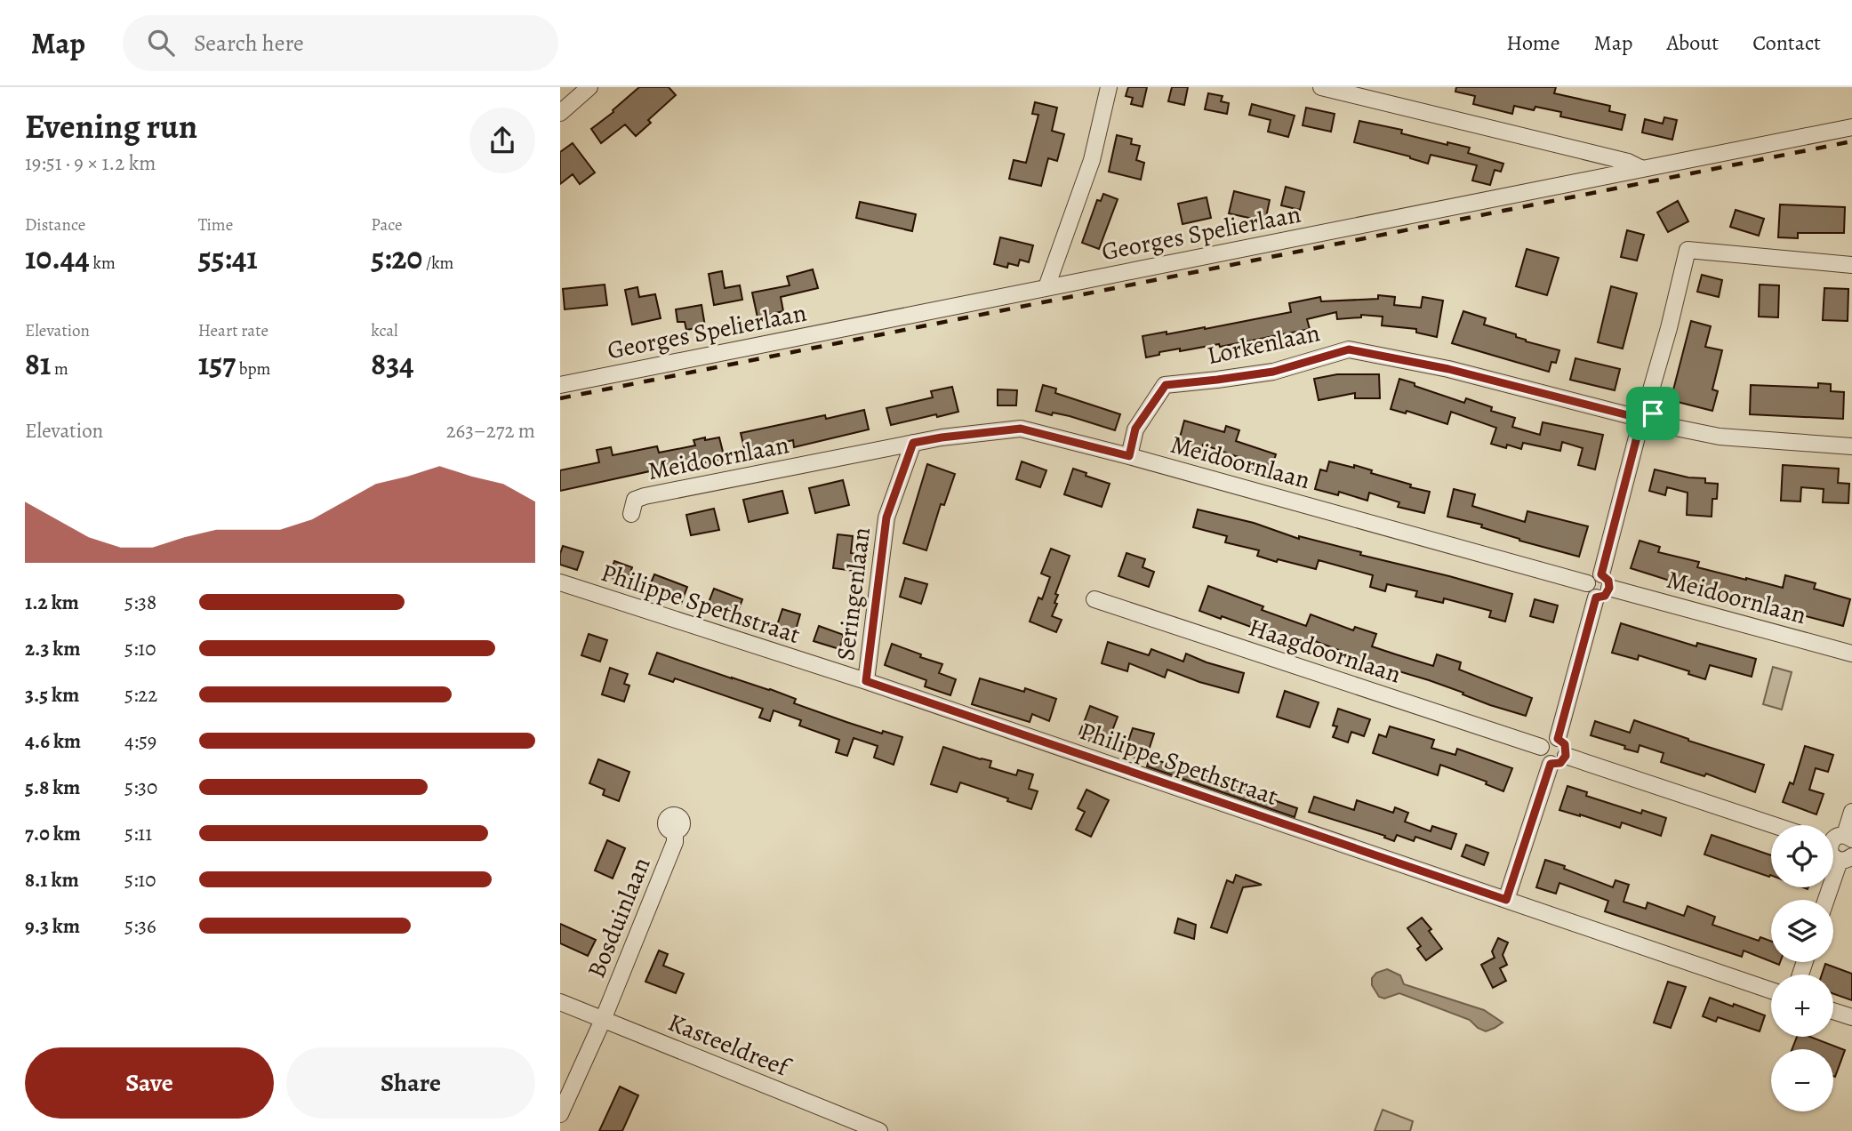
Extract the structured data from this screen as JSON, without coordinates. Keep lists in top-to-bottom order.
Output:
{
  "streets": {
    "street": [
      "Georges Spelierlaan",
      "Lorkenlaan",
      "Meidoornlaan",
      "Seringenlaan",
      "Philippe Spethstraat",
      "Haagdoornlaan",
      "Bosduinlaan",
      "Kasteeldreef"
    ]
  },
  "crossings": [
    ["Lorkenlaan", "Meidoornlaan"],
    ["Meidoornlaan", "Seringenlaan"],
    ["Seringenlaan", "Philippe Spethstraat"],
    ["Bosduinlaan", "Kasteeldreef"]
  ],
  "page": {
    "header": "Map",
    "search": "Search here",
    "nav": [
      "Home",
      "Map",
      "About",
      "Contact"
    ],
    "heading": ["Evening run", "19:51 · 9 × 1.2 km"],
    "stats": [
      ["Distance", "10.44 km"],
      ["Time", "55:41"],
      ["Pace", "5:20 /km"],
      ["Elevation", "81 m"],
      ["Heart rate", "157 bpm"],
      ["kcal", "834"]
    ],
    "chart": ["Elevation", "263–272 m"],
    "list": [
      {
        "name": "1.2 km",
        "note": "5:38"
      },
      {
        "name": "2.3 km",
        "note": "5:10"
      },
      {
        "name": "3.5 km",
        "note": "5:22"
      },
      {
        "name": "4.6 km",
        "note": "4:59"
      },
      {
        "name": "5.8 km",
        "note": "5:30"
      },
      {
        "name": "7.0 km",
        "note": "5:11"
      },
      {
        "name": "8.1 km",
        "note": "5:10"
      },
      {
        "name": "9.3 km",
        "note": "5:36"
      }
    ],
    "map_buttons": ["+", "−"],
    "buttons": ["Save", "Share"]
  }
}
